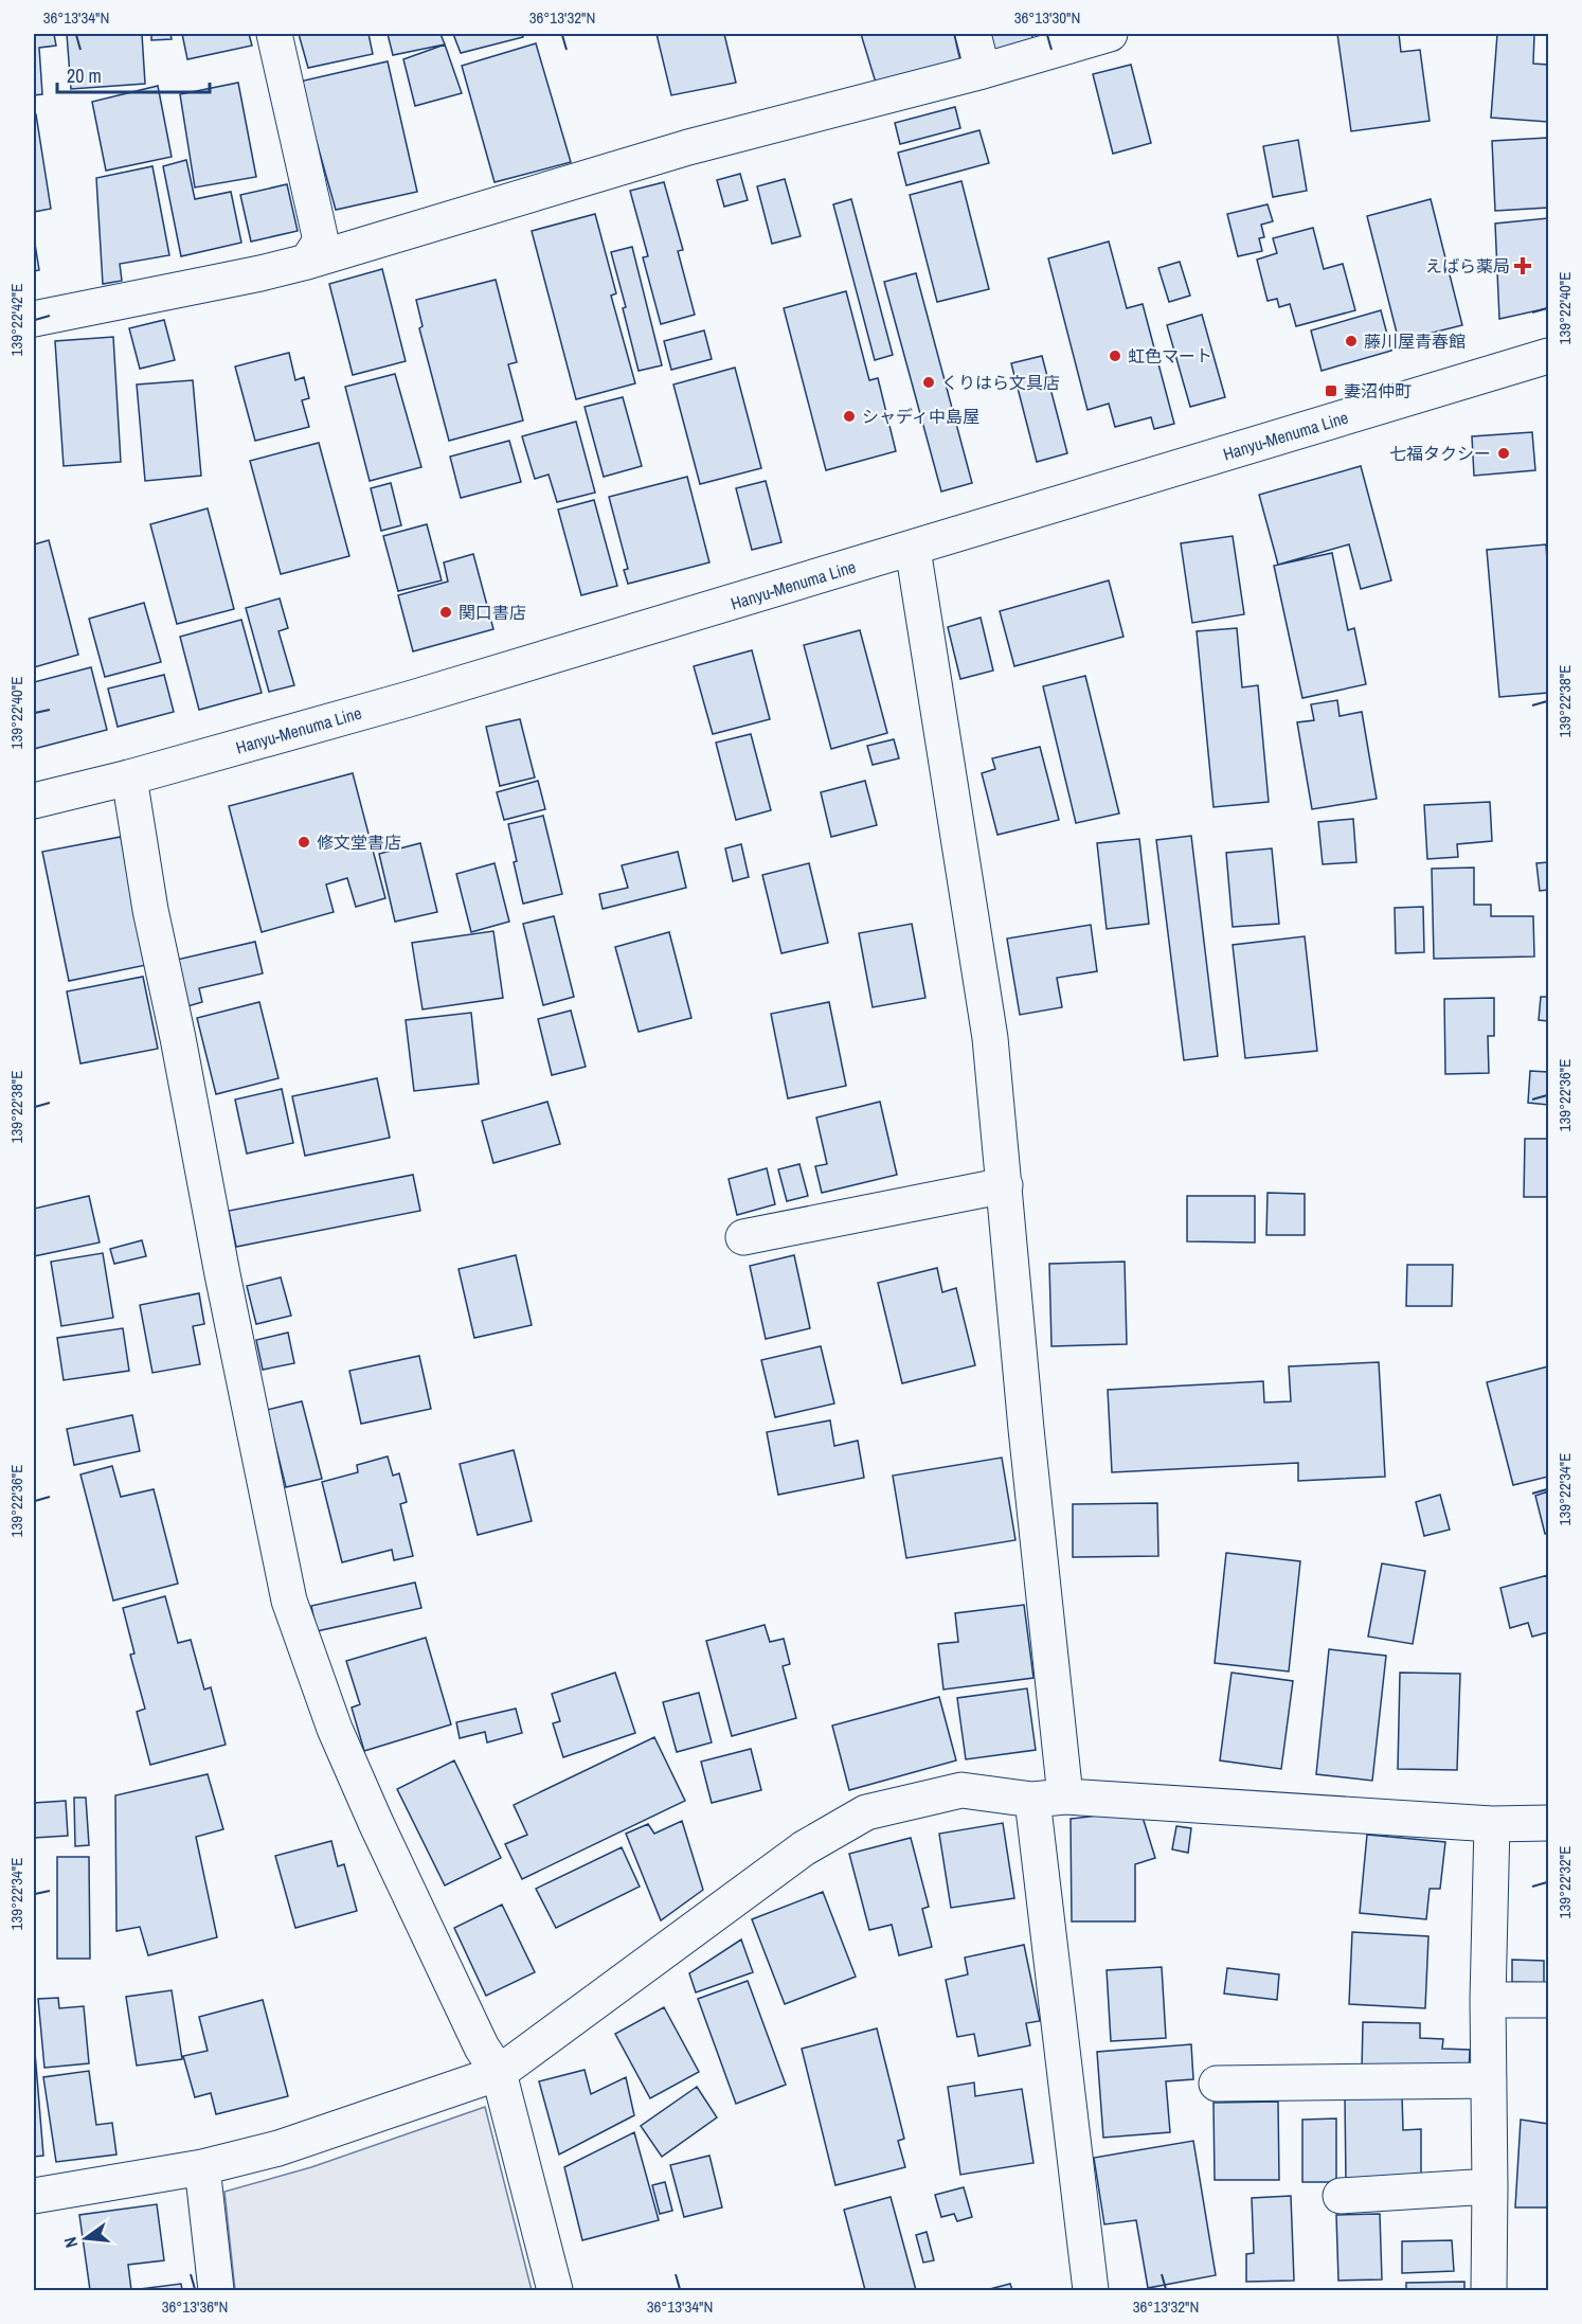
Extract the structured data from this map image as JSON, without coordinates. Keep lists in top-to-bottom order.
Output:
{
  "streets": {
    "street": ["Hanyu-Menuma Line"]
  },
  "places": {
    "health": ["えばら薬局"],
    "other": [
      "藤川屋青春館",
      "虹色マート",
      "くりはら文具店",
      "シャディ中島屋",
      "七福タクシー",
      "関口書店",
      "修文堂書店"
    ],
    "transit": ["妻沼仲町"]
  },
  "scale_bar": "20 m",
  "north": "left",
  "coordinates": [
    "36°13'34\"N",
    "36°13'32\"N",
    "36°13'30\"N",
    "139°22'40\"E",
    "139°22'42\"E",
    "139°22'38\"E",
    "139°22'36\"E",
    "139°22'34\"E",
    "139°22'32\"E",
    "36°13'36\"N"
  ]
}
